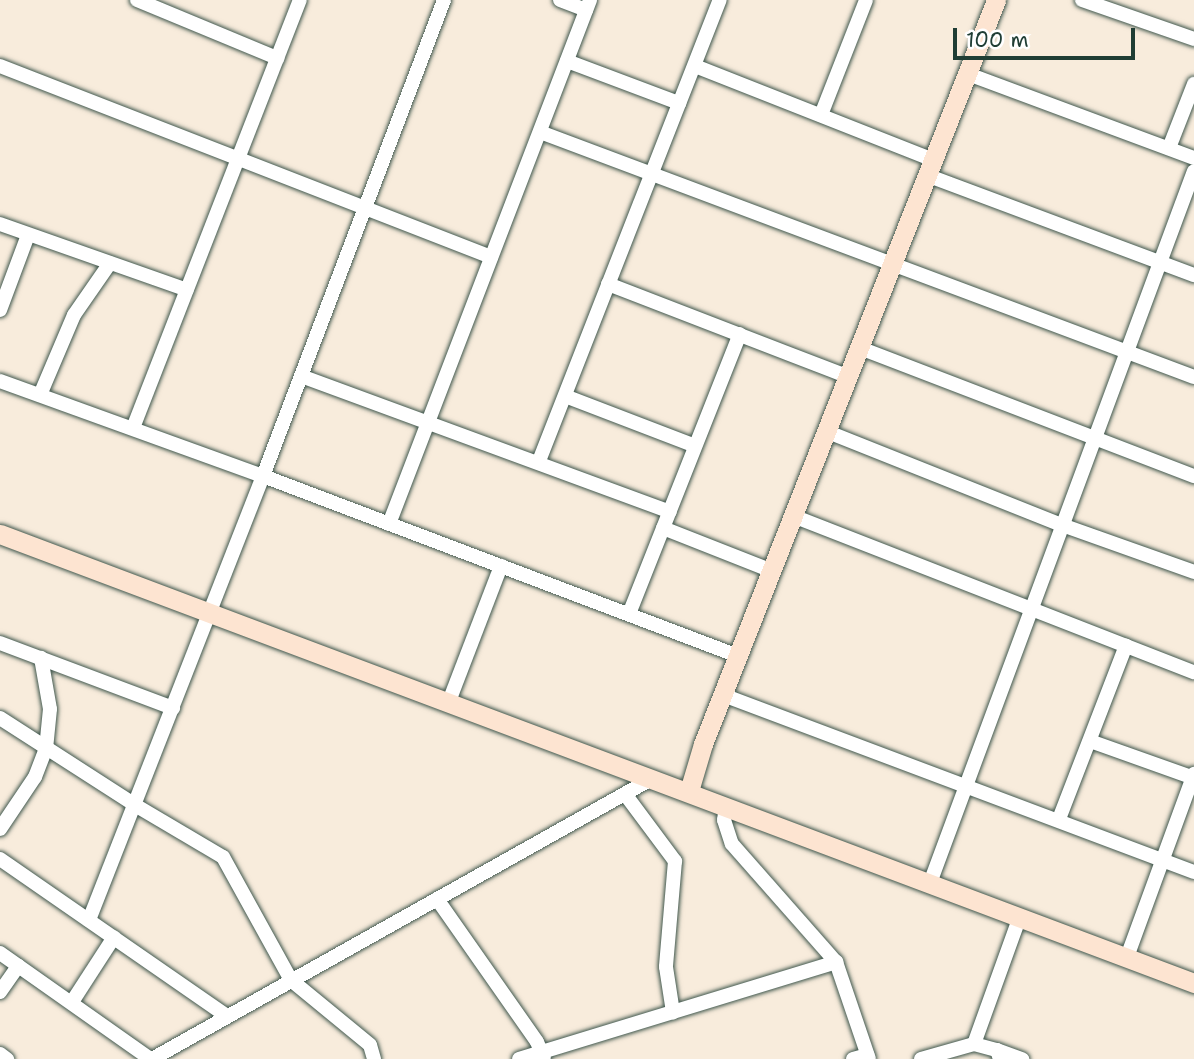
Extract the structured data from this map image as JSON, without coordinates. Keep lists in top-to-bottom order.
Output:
{
  "scale_bar": "100 m"
}
